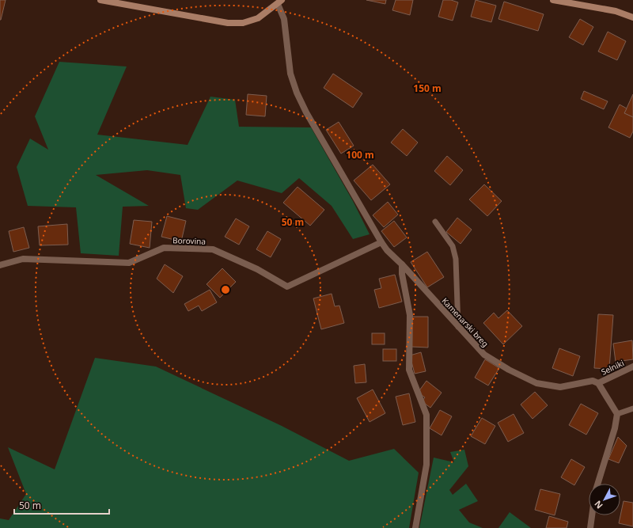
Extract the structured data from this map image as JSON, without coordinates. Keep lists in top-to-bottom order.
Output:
{
  "streets": {
    "street": ["Borovina", "Kamenarski breg", "Selniki"]
  },
  "crossings": [
    ["Borovina", "Kamenarski breg"],
    ["Kamenarski breg", "Selniki"]
  ],
  "scale_bar": "50 m",
  "north": "bottom left",
  "rings": ["150 m", "100 m", "50 m"]
}
